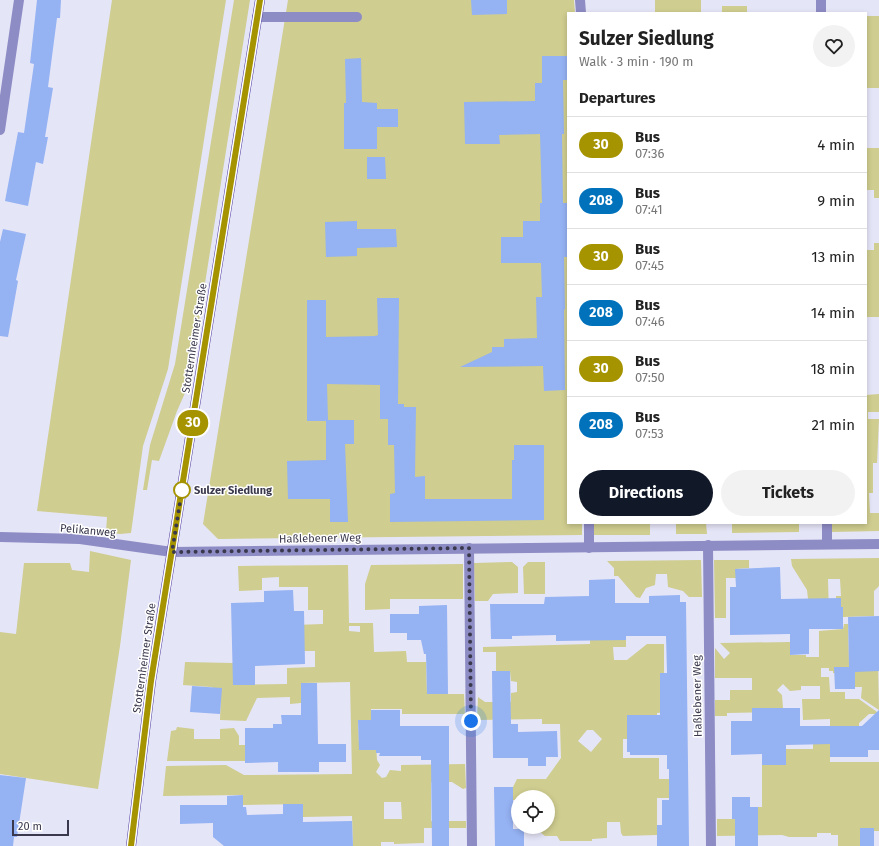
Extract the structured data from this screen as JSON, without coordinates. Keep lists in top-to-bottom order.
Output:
{
  "streets": {
    "main road": ["Stotternheimer Straße"],
    "street": ["Pelikanweg", "Haßlebener Weg"]
  },
  "crossings": [
    ["Stotternheimer Straße", "Pelikanweg"],
    ["Stotternheimer Straße", "Haßlebener Weg"],
    ["Pelikanweg", "Haßlebener Weg"]
  ],
  "places": ["Sulzer Siedlung"],
  "lines": ["bus line 30"],
  "scale_bar": "20 m",
  "page": {
    "on_map": "30",
    "heading": [
      ["Sulzer Siedlung", "Walk · 3 min · 190 m"],
      "Departures"
    ],
    "list": [
      {
        "mark": "30",
        "name": "Bus",
        "note": "07:36",
        "value": "4 min"
      },
      {
        "mark": "208",
        "name": "Bus",
        "note": "07:41",
        "value": "9 min"
      },
      {
        "mark": "30",
        "name": "Bus",
        "note": "07:45",
        "value": "13 min"
      },
      {
        "mark": "208",
        "name": "Bus",
        "note": "07:46",
        "value": "14 min"
      },
      {
        "mark": "30",
        "name": "Bus",
        "note": "07:50",
        "value": "18 min"
      },
      {
        "mark": "208",
        "name": "Bus",
        "note": "07:53",
        "value": "21 min"
      }
    ],
    "buttons": ["Directions", "Tickets"],
    "scale": "20 m"
  }
}
